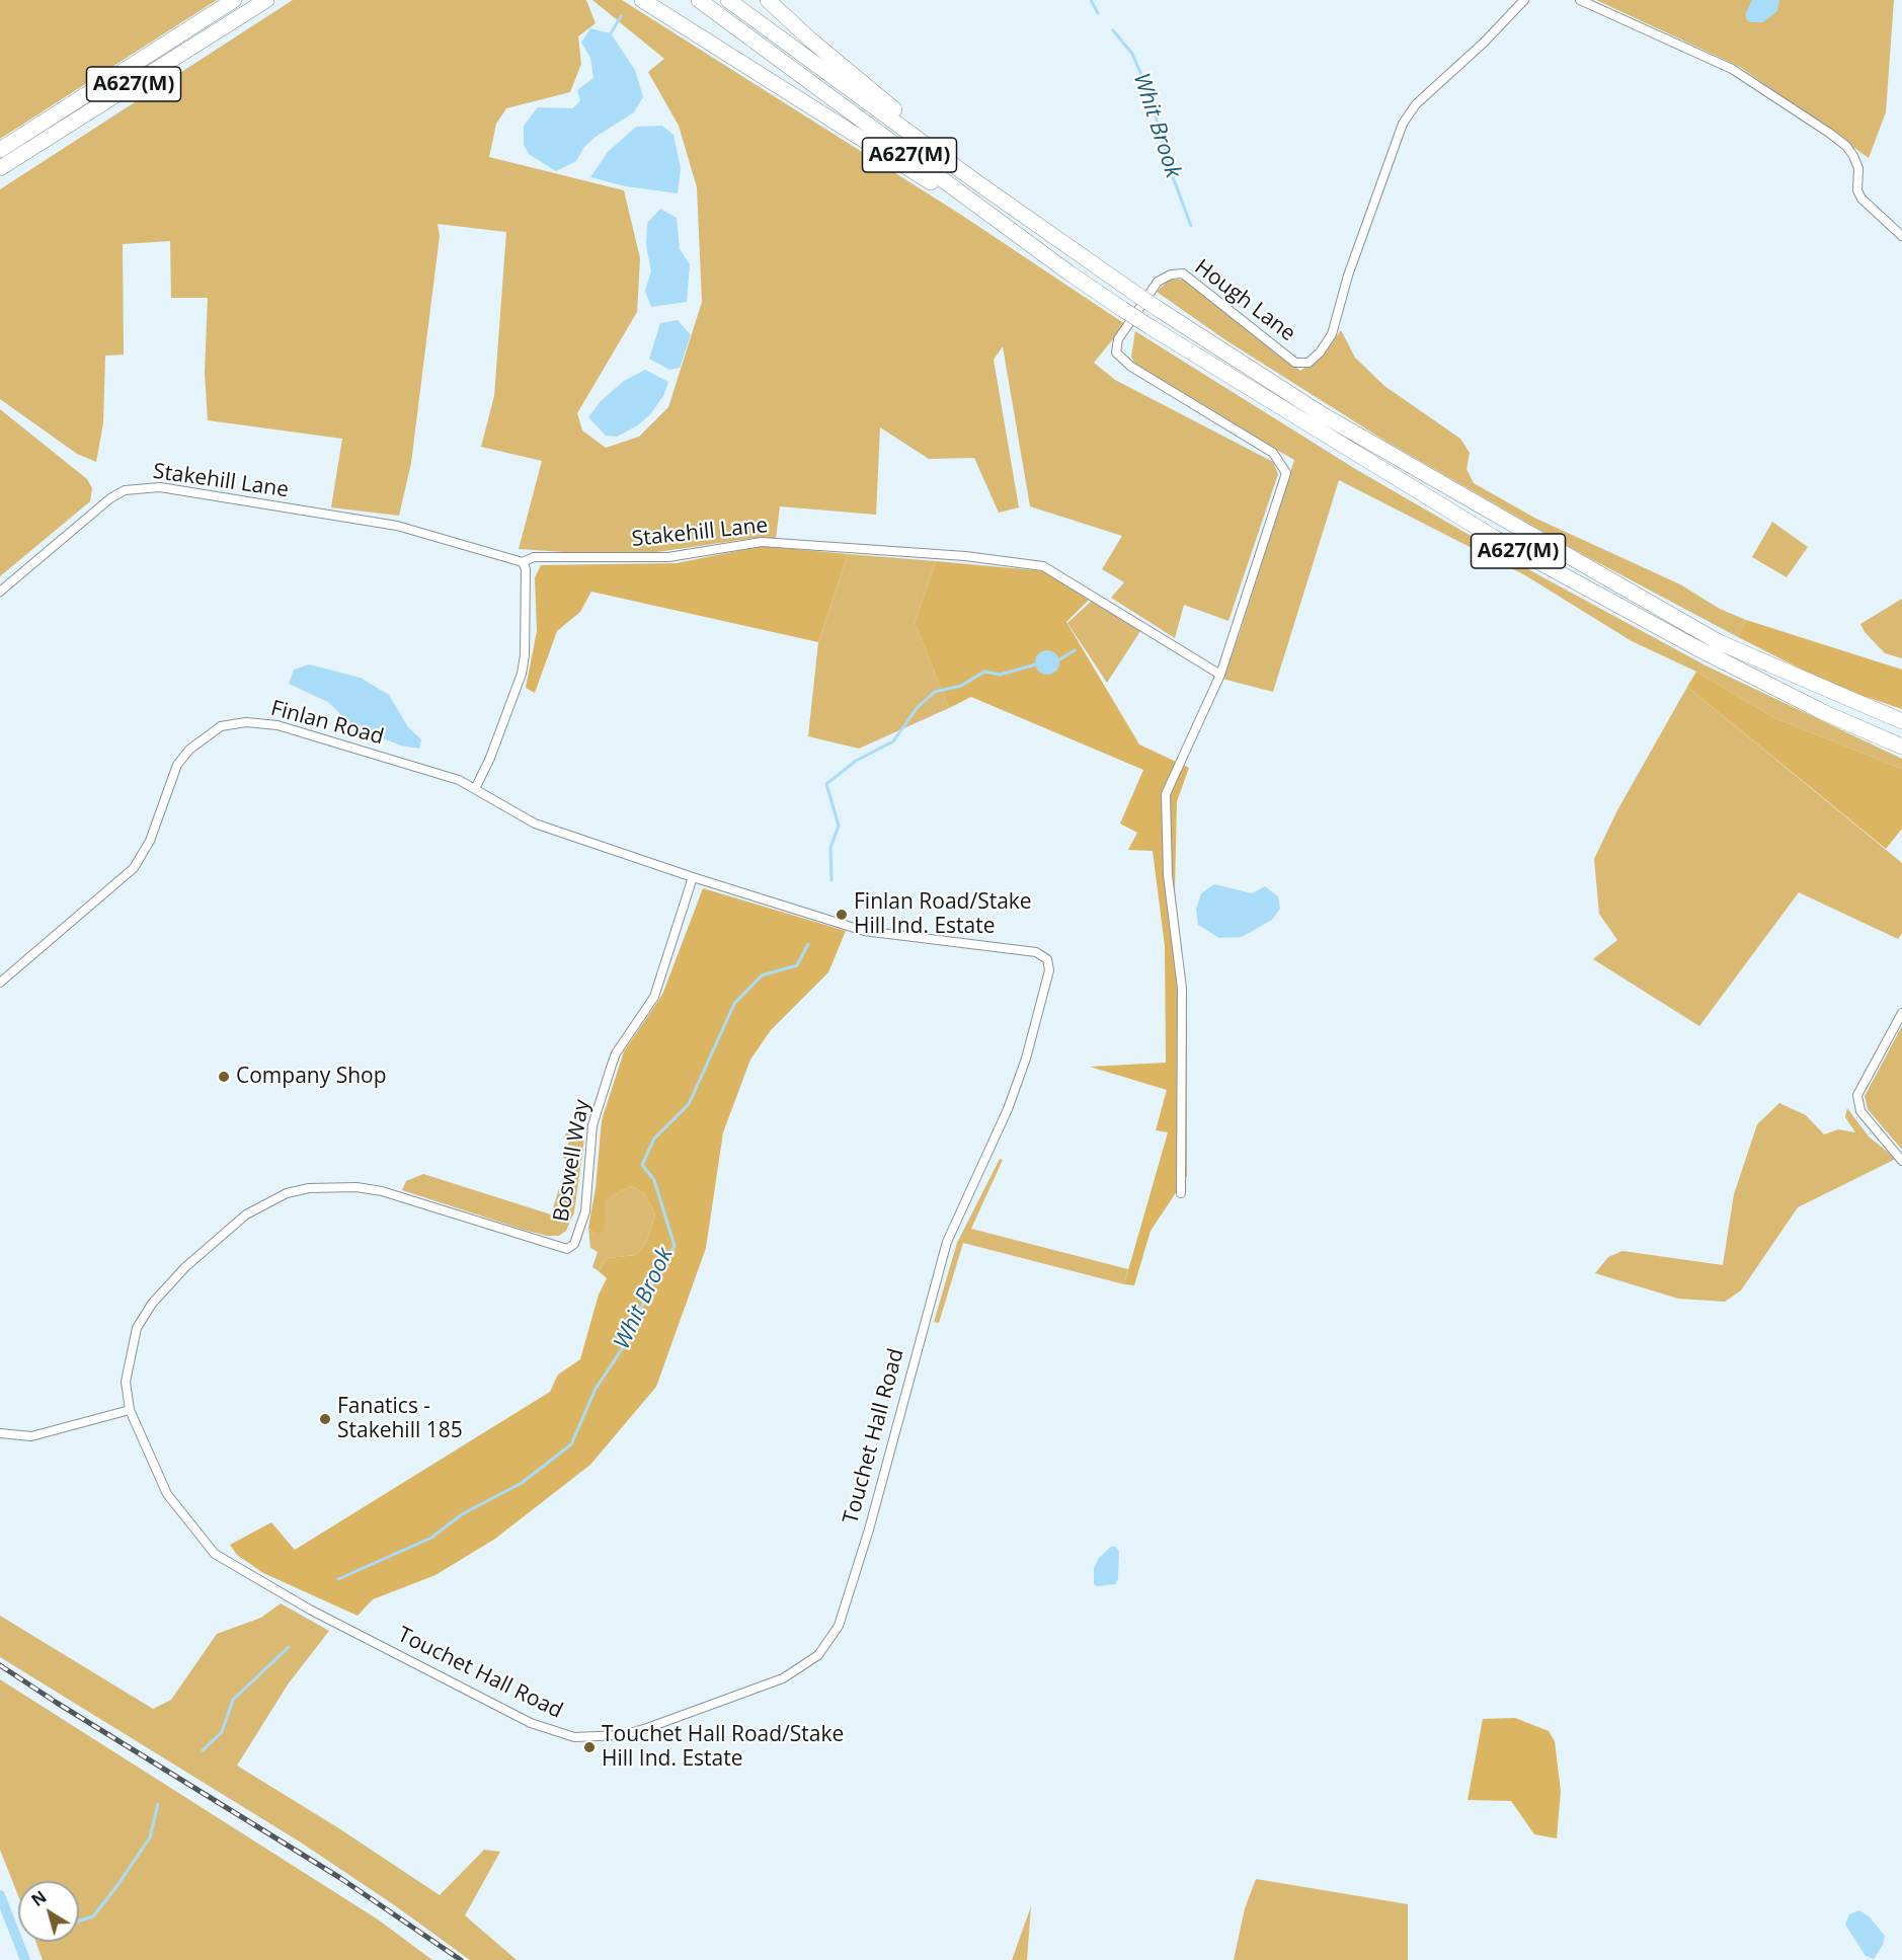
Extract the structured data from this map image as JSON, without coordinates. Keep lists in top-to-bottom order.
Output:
{
  "streets": {
    "highway": ["A627(M)"],
    "street": [
      "Hough Lane",
      "Stakehill Lane",
      "Finlan Road",
      "Boswell Way",
      "Touchet Hall Road"
    ]
  },
  "crossings": [
    ["Hough Lane", "Stakehill Lane"],
    ["Finlan Road", "Boswell Way"],
    ["Finlan Road", "Touchet Hall Road"],
    ["Boswell Way", "Touchet Hall Road"]
  ],
  "water": ["Whit Brook"],
  "places": [
    "Finlan Road/Stake Hill Ind. Estate",
    "Company Shop",
    "Fanatics - Stakehill 185",
    "Touchet Hall Road/Stake Hill Ind. Estate"
  ],
  "north": "top left"
}
